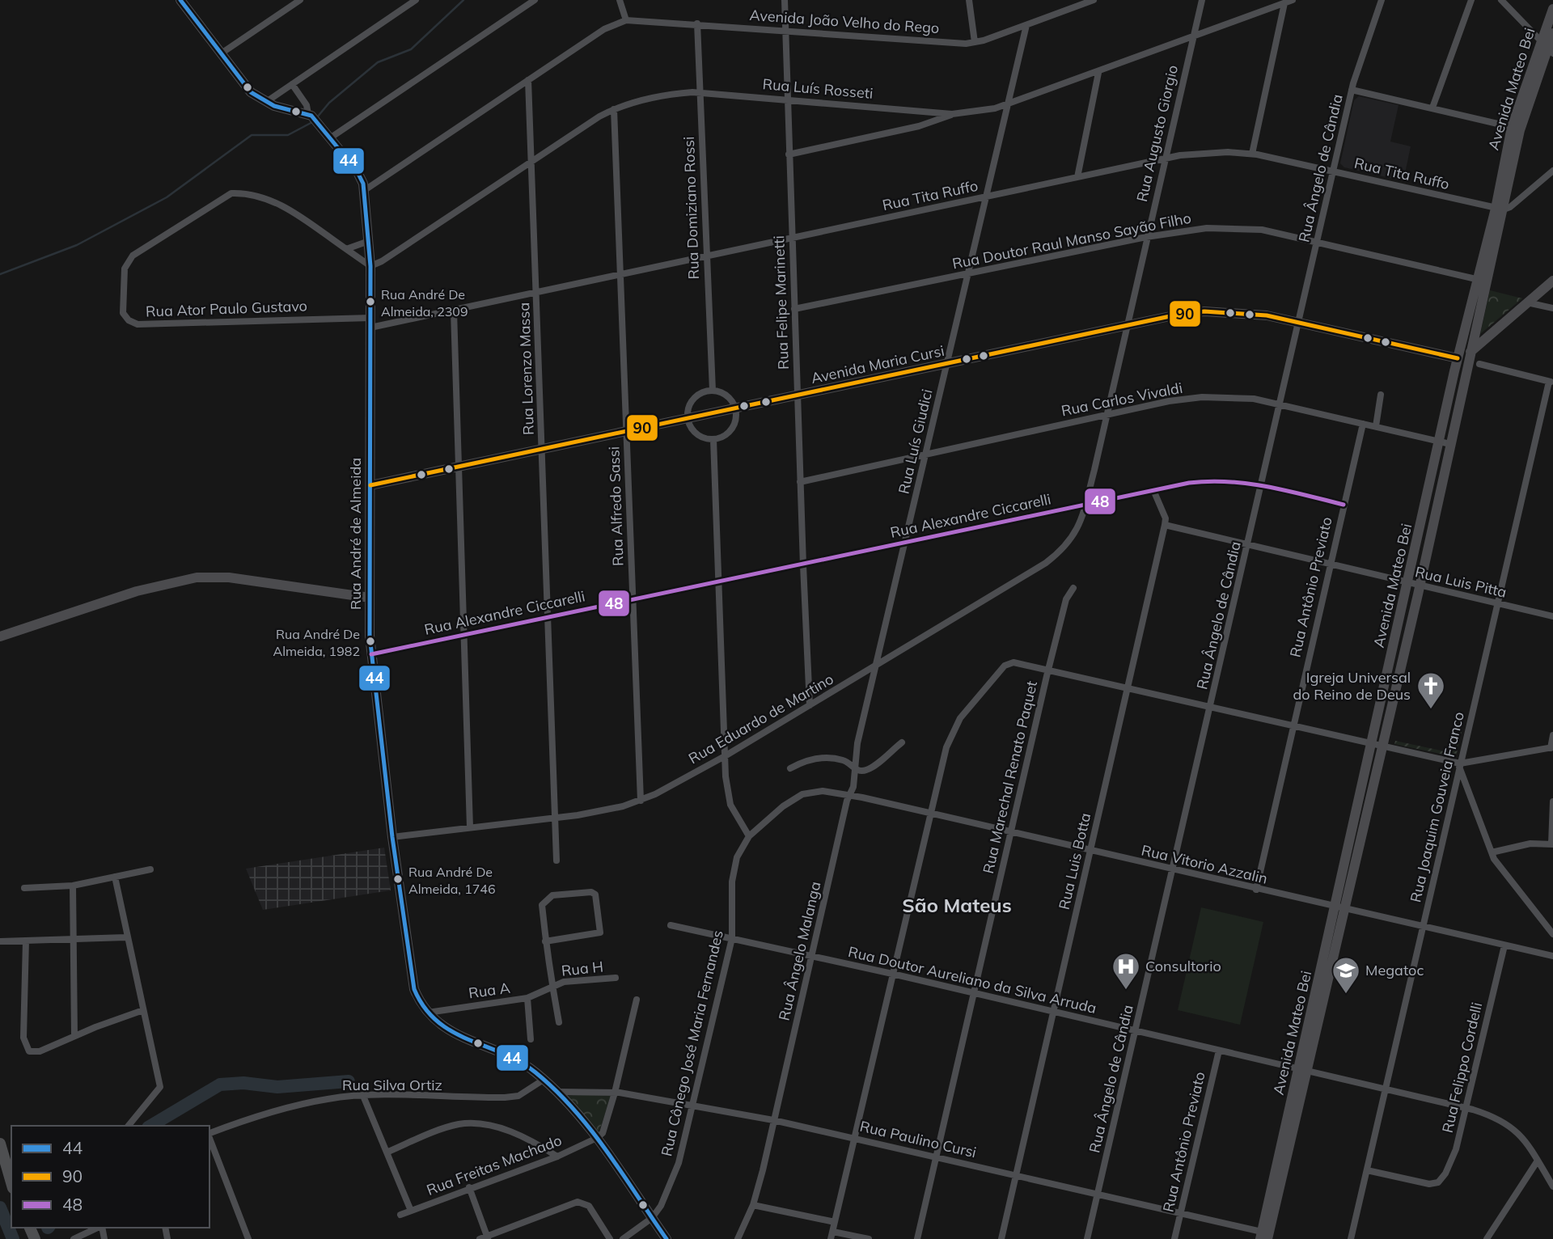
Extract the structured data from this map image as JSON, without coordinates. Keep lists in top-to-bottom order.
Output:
{
  "streets": {
    "main road": ["Avenida Mateo Bei", "Avenida Maria Cursi", "Rua André de Almeida"],
    "street": [
      "Avenida João Velho do Rego",
      "Rua Luís Rosseti",
      "Rua Augusto Giorgio",
      "Rua Ângelo de Cândia",
      "Rua Tita Ruffo",
      "Rua Domiziano Rossi",
      "Rua Doutor Raul Manso Sayão Filho",
      "Rua Felipe Marinetti",
      "Rua Ator Paulo Gustavo",
      "Rua Lorenzo Massa",
      "Rua Carlos Vivaldi",
      "Rua Luís Giudici",
      "Rua Alfredo Sassi",
      "Rua Alexandre Ciccarelli",
      "Rua Luis Pitta",
      "Rua Antônio Previato",
      "Rua Eduardo de Martino",
      "Rua Marechal Renato Paquet",
      "Rua Joaquim Gouveia Franco",
      "Rua Luis Botta",
      "Rua Vitorio Azzalin",
      "Rua Ângelo Malanga",
      "Rua H",
      "Rua Doutor Aureliano da Silva Arruda",
      "Rua A",
      "Rua Cônego José Maria Fernandes",
      "Rua Felippo Cordelli",
      "Rua Silva Ortiz",
      "Rua Paulino Cursi",
      "Rua Freitas Machado"
    ]
  },
  "crossings": [
    ["Avenida João Velho do Rego", "Rua Domiziano Rossi"],
    ["Avenida João Velho do Rego", "Rua Felipe Marinetti"],
    ["Avenida João Velho do Rego", "Rua Lorenzo Massa"],
    ["Avenida João Velho do Rego", "Rua Luís Giudici"],
    ["Avenida João Velho do Rego", "Rua André de Almeida"],
    ["Rua Luís Rosseti", "Rua Augusto Giorgio"],
    ["Rua Luís Rosseti", "Rua Domiziano Rossi"],
    ["Rua Luís Rosseti", "Rua Felipe Marinetti"],
    ["Rua Luís Rosseti", "Rua Ator Paulo Gustavo"],
    ["Rua Luís Rosseti", "Rua Lorenzo Massa"],
    ["Rua Luís Rosseti", "Rua Luís Giudici"],
    ["Rua Luís Rosseti", "Rua Alfredo Sassi"],
    ["Rua Luís Rosseti", "Rua André de Almeida"],
    ["Avenida Mateo Bei", "Rua Tita Ruffo"],
    ["Avenida Mateo Bei", "Rua Doutor Raul Manso Sayão Filho"],
    ["Avenida Mateo Bei", "Avenida Maria Cursi"],
    ["Avenida Mateo Bei", "Rua Carlos Vivaldi"],
    ["Avenida Mateo Bei", "Rua Luis Pitta"],
    ["Avenida Mateo Bei", "Rua Vitorio Azzalin"],
    ["Avenida Mateo Bei", "Rua Doutor Aureliano da Silva Arruda"],
    ["Avenida Mateo Bei", "Rua Paulino Cursi"],
    ["Rua Augusto Giorgio", "Rua Tita Ruffo"],
    ["Rua Augusto Giorgio", "Rua Doutor Raul Manso Sayão Filho"],
    ["Rua Augusto Giorgio", "Avenida Maria Cursi"],
    ["Rua Augusto Giorgio", "Rua Carlos Vivaldi"],
    ["Rua Augusto Giorgio", "Rua Alexandre Ciccarelli"],
    ["Rua Augusto Giorgio", "Rua Eduardo de Martino"],
    ["Rua Ângelo de Cândia", "Rua Tita Ruffo"],
    ["Rua Ângelo de Cândia", "Rua Doutor Raul Manso Sayão Filho"],
    ["Rua Ângelo de Cândia", "Avenida Maria Cursi"],
    ["Rua Ângelo de Cândia", "Rua Carlos Vivaldi"],
    ["Rua Ângelo de Cândia", "Rua Alexandre Ciccarelli"],
    ["Rua Ângelo de Cândia", "Rua Luis Pitta"],
    ["Rua Ângelo de Cândia", "Rua Vitorio Azzalin"],
    ["Rua Ângelo de Cândia", "Rua Doutor Aureliano da Silva Arruda"],
    ["Rua Ângelo de Cândia", "Rua Paulino Cursi"],
    ["Rua Tita Ruffo", "Rua Domiziano Rossi"],
    ["Rua Tita Ruffo", "Rua Felipe Marinetti"],
    ["Rua Tita Ruffo", "Rua Ator Paulo Gustavo"],
    ["Rua Tita Ruffo", "Rua Lorenzo Massa"],
    ["Rua Tita Ruffo", "Rua Luís Giudici"],
    ["Rua Tita Ruffo", "Rua Alfredo Sassi"],
    ["Rua Tita Ruffo", "Rua André de Almeida"],
    ["Rua Doutor Raul Manso Sayão Filho", "Rua Felipe Marinetti"],
    ["Rua Doutor Raul Manso Sayão Filho", "Rua Luís Giudici"],
    ["Rua Felipe Marinetti", "Avenida Maria Cursi"],
    ["Rua Felipe Marinetti", "Rua Carlos Vivaldi"],
    ["Rua Felipe Marinetti", "Rua Alexandre Ciccarelli"],
    ["Rua Felipe Marinetti", "Rua Eduardo de Martino"],
    ["Rua Ator Paulo Gustavo", "Rua André de Almeida"],
    ["Avenida Maria Cursi", "Rua Lorenzo Massa"],
    ["Avenida Maria Cursi", "Rua Luís Giudici"],
    ["Avenida Maria Cursi", "Rua Alfredo Sassi"],
    ["Avenida Maria Cursi", "Rua André de Almeida"],
    ["Rua Lorenzo Massa", "Rua Alexandre Ciccarelli"],
    ["Rua Lorenzo Massa", "Rua Eduardo de Martino"],
    ["Rua Carlos Vivaldi", "Rua Luís Giudici"],
    ["Rua Carlos Vivaldi", "Rua Antônio Previato"],
    ["Rua Luís Giudici", "Rua Alexandre Ciccarelli"],
    ["Rua Luís Giudici", "Rua Eduardo de Martino"],
    ["Rua Luís Giudici", "Rua Ângelo Malanga"],
    ["Rua Alfredo Sassi", "Rua Alexandre Ciccarelli"],
    ["Rua Alfredo Sassi", "Rua Eduardo de Martino"],
    ["Rua Alexandre Ciccarelli", "Rua André de Almeida"],
    ["Rua Alexandre Ciccarelli", "Rua Antônio Previato"],
    ["Rua Alexandre Ciccarelli", "Rua Eduardo de Martino"],
    ["Rua Alexandre Ciccarelli", "Rua Luis Botta"],
    ["Rua André de Almeida", "Rua Eduardo de Martino"],
    ["Rua André de Almeida", "Rua A"],
    ["Rua André de Almeida", "Rua Cônego José Maria Fernandes"],
    ["Rua André de Almeida", "Rua Silva Ortiz"],
    ["Rua André de Almeida", "Rua Paulino Cursi"],
    ["Rua André de Almeida", "Rua Freitas Machado"],
    ["Rua Luis Pitta", "Rua Antônio Previato"],
    ["Rua Luis Pitta", "Rua Joaquim Gouveia Franco"],
    ["Rua Luis Pitta", "Rua Luis Botta"],
    ["Rua Antônio Previato", "Rua Vitorio Azzalin"],
    ["Rua Antônio Previato", "Rua Doutor Aureliano da Silva Arruda"],
    ["Rua Antônio Previato", "Rua Paulino Cursi"],
    ["Rua Eduardo de Martino", "Rua Ângelo Malanga"],
    ["Rua Marechal Renato Paquet", "Rua Vitorio Azzalin"],
    ["Rua Marechal Renato Paquet", "Rua Doutor Aureliano da Silva Arruda"],
    ["Rua Marechal Renato Paquet", "Rua Paulino Cursi"],
    ["Rua Joaquim Gouveia Franco", "Rua Vitorio Azzalin"],
    ["Rua Joaquim Gouveia Franco", "Rua Doutor Aureliano da Silva Arruda"],
    ["Rua Joaquim Gouveia Franco", "Rua Felippo Cordelli"],
    ["Rua Luis Botta", "Rua Vitorio Azzalin"],
    ["Rua Luis Botta", "Rua Doutor Aureliano da Silva Arruda"],
    ["Rua Luis Botta", "Rua Paulino Cursi"],
    ["Rua Vitorio Azzalin", "Rua Ângelo Malanga"],
    ["Rua Vitorio Azzalin", "Rua Cônego José Maria Fernandes"],
    ["Rua Vitorio Azzalin", "Rua Felippo Cordelli"],
    ["Rua Ângelo Malanga", "Rua Doutor Aureliano da Silva Arruda"],
    ["Rua Ângelo Malanga", "Rua Paulino Cursi"],
    ["Rua H", "Rua A"],
    ["Rua Doutor Aureliano da Silva Arruda", "Rua Cônego José Maria Fernandes"],
    ["Rua Doutor Aureliano da Silva Arruda", "Rua Felippo Cordelli"],
    ["Rua Cônego José Maria Fernandes", "Rua Paulino Cursi"]
  ],
  "districts": ["São Mateus"],
  "places": {
    "other": ["Rua André De Almeida, 2309", "Rua André De Almeida, 1982", "Rua André De Almeida, 1746"],
    "church": ["Igreja Universal do Reino de Deus"],
    "hospital": ["Consultorio"],
    "school or university": ["Megatoc"]
  },
  "lines": ["transit line 44", "transit line 90", "transit line 48"],
  "legend": ["44", "90", "48"]
}
